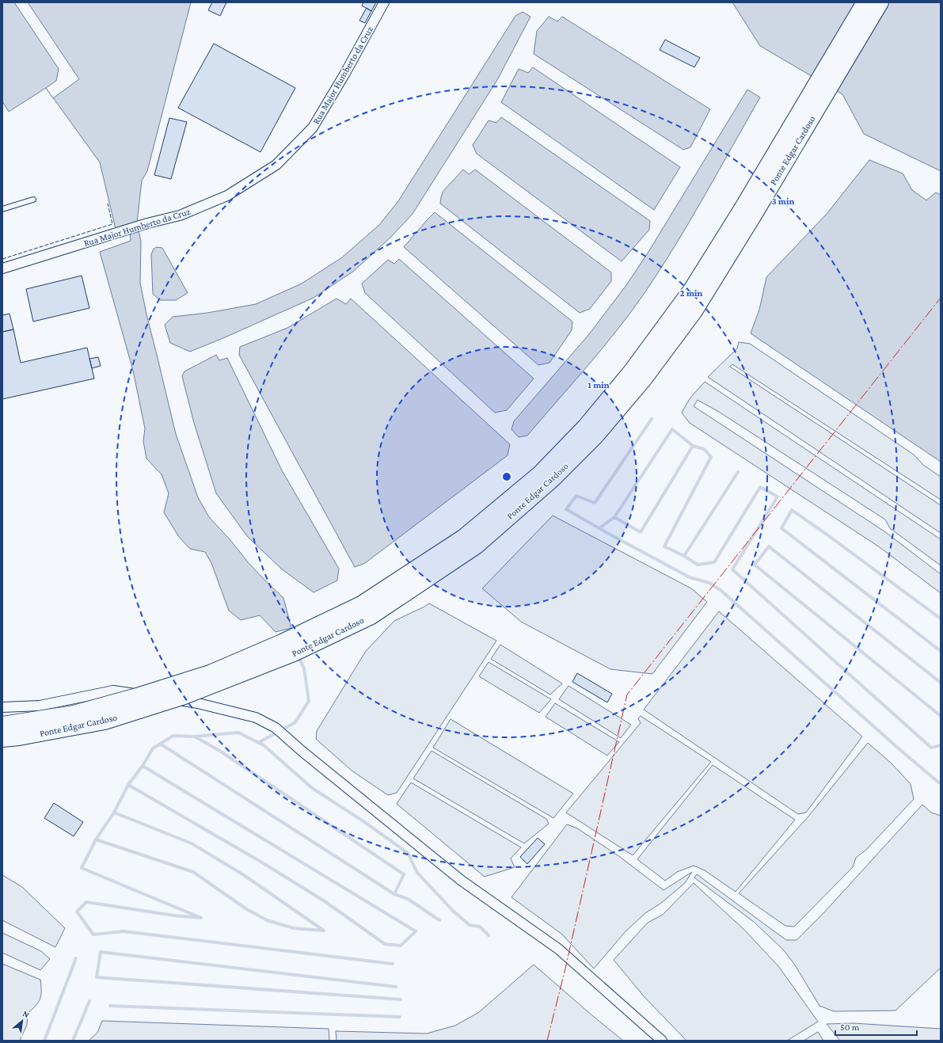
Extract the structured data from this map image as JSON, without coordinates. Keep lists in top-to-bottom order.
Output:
{
  "streets": {
    "main road": ["Ponte Edgar Cardoso"],
    "street": ["Rua Major Humberto da Cruz"]
  },
  "scale_bar": "50 m",
  "north": "top right",
  "rings": ["3 min", "2 min", "1 min"]
}
